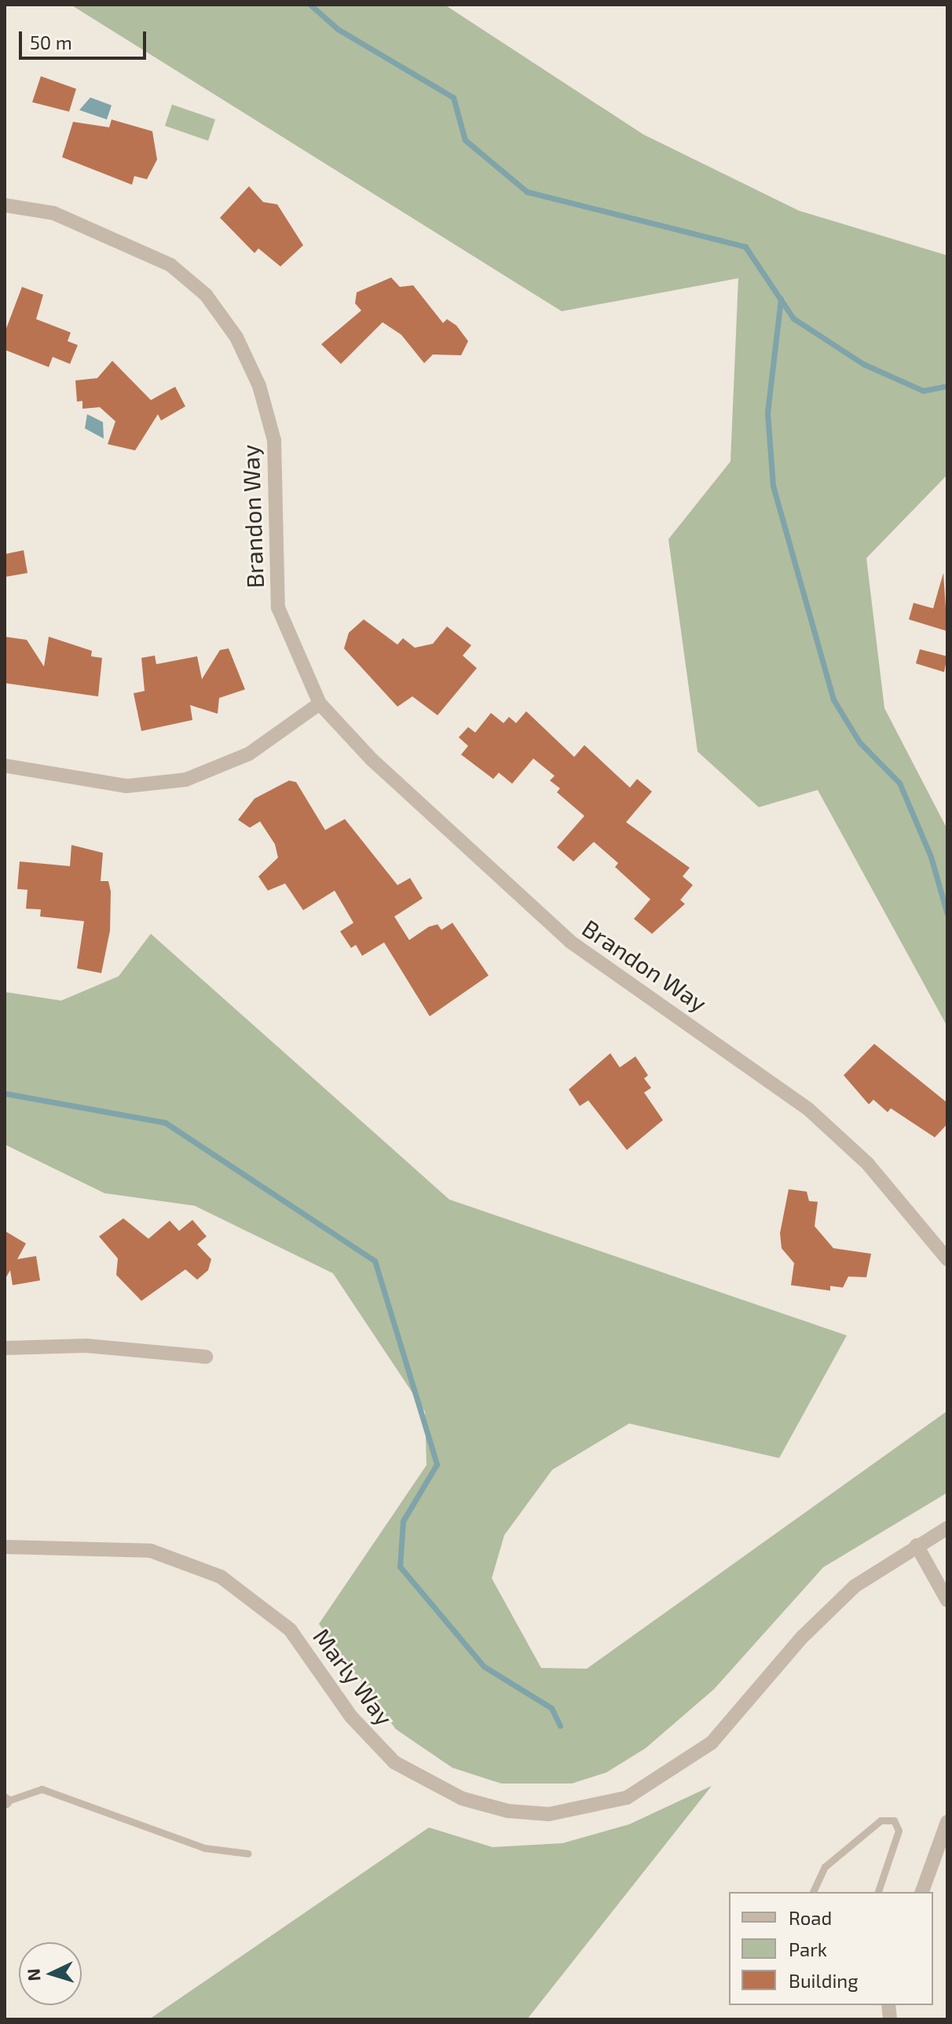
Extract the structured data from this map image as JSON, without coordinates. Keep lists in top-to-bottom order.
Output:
{
  "streets": {
    "street": ["Brandon Way", "Marly Way"]
  },
  "legend": ["Road", "Park", "Building"],
  "scale_bar": "50 m",
  "north": "left"
}
